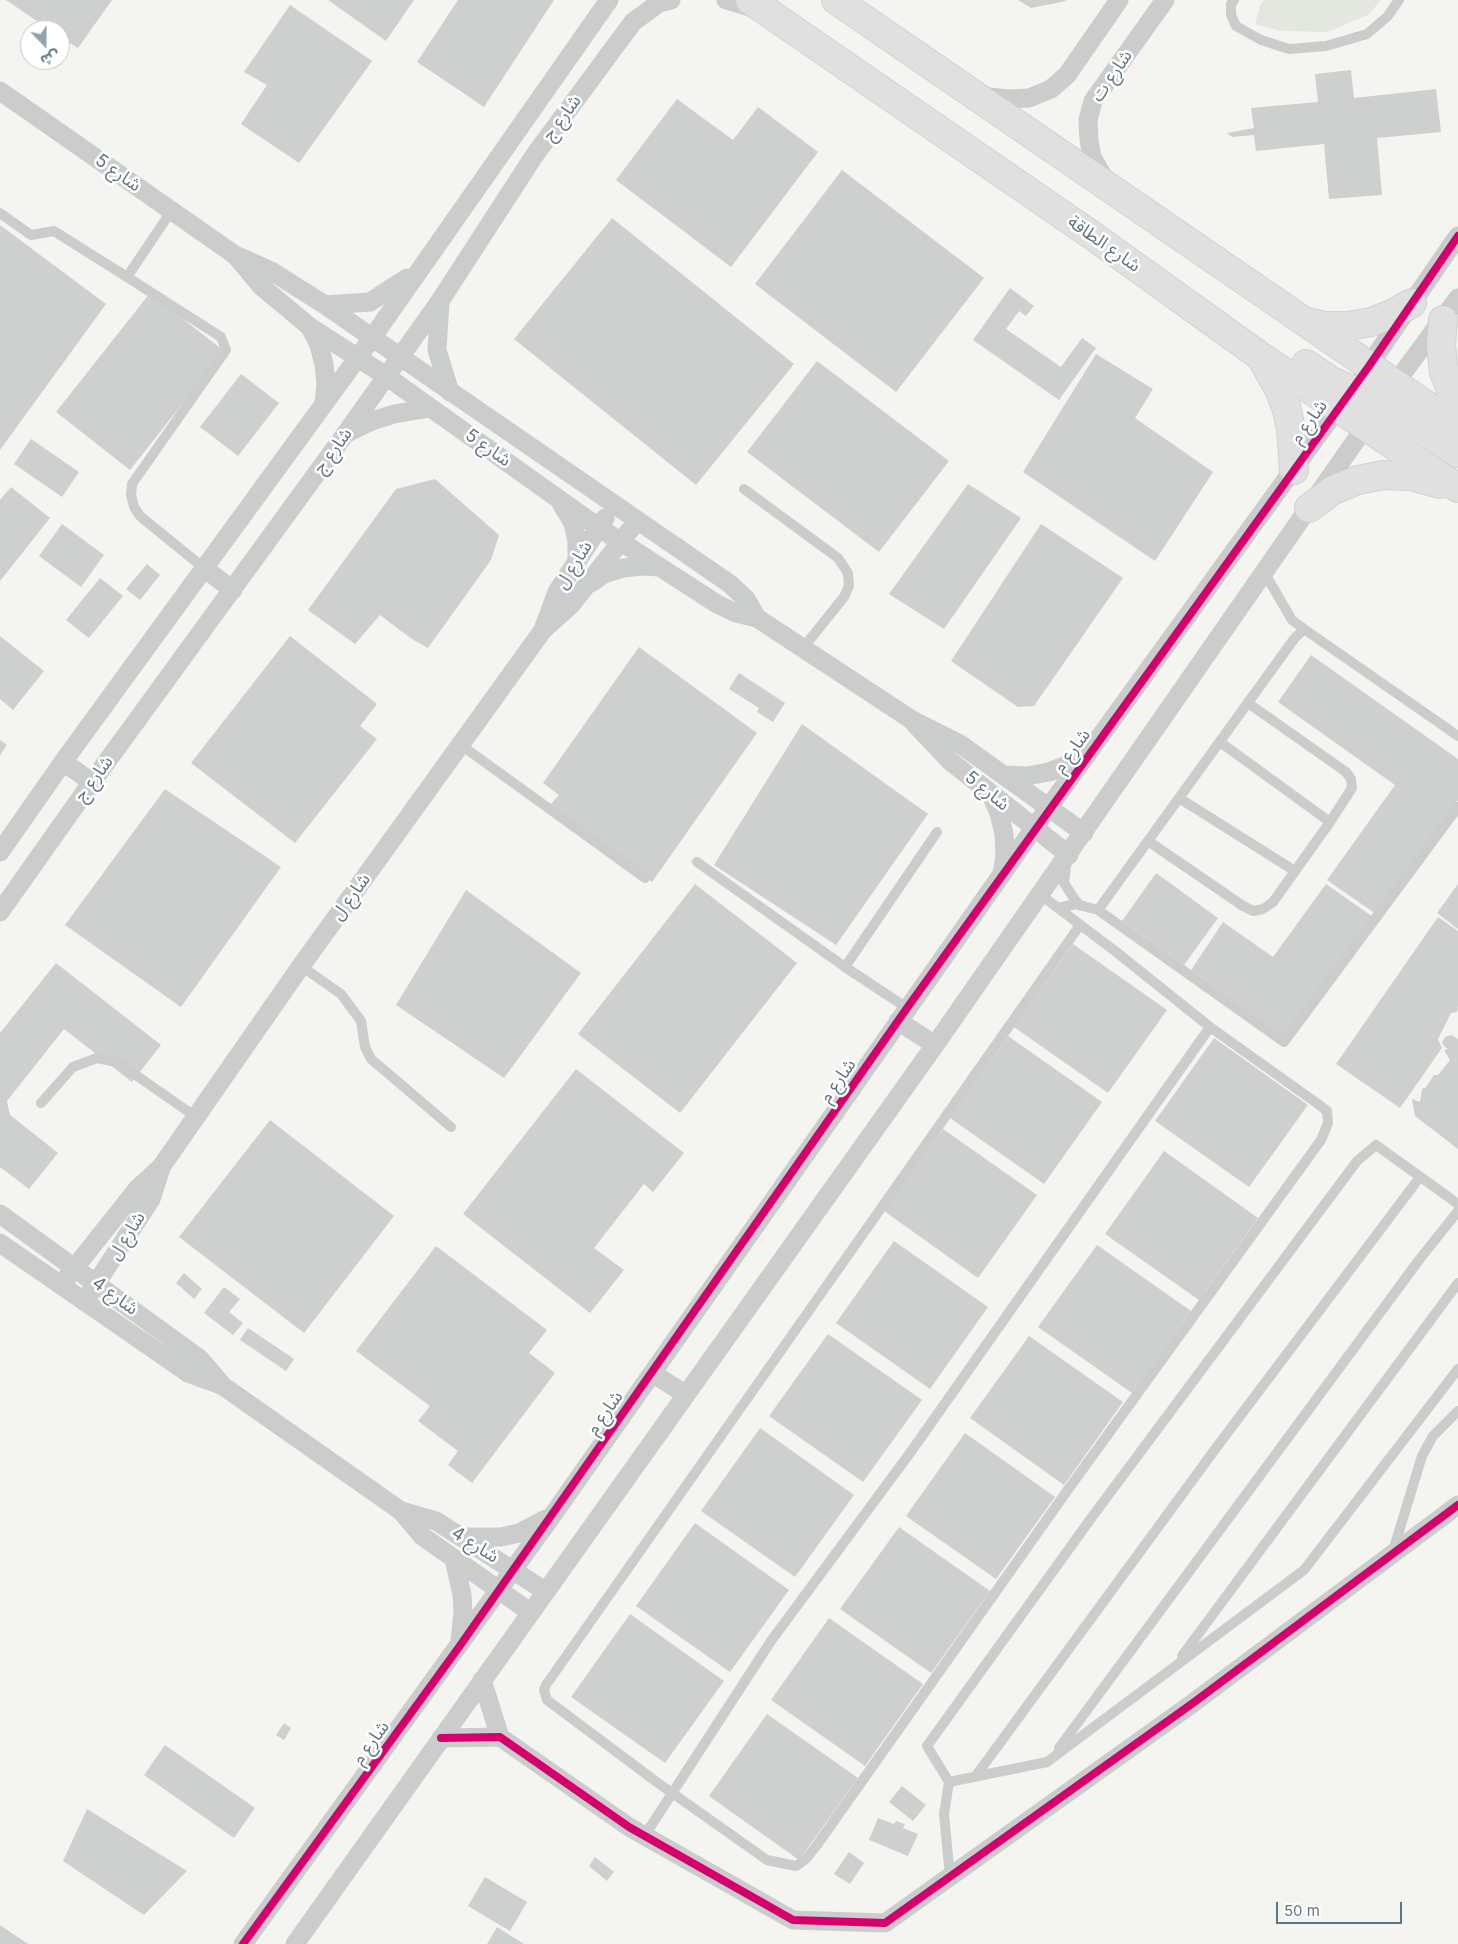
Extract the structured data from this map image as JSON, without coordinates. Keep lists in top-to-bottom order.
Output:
{
  "streets": {
    "main road": ["شارع الطاقة"],
    "street": [
      "شارع ت",
      "شارع ج",
      "شارع 5",
      "شارع م",
      "شارع ل",
      "شارع 4"
    ]
  },
  "crossings": [
    ["شارع ت", "شارع الطاقة"],
    ["شارع ج", "شارع 5"],
    ["شارع 5", "شارع م"],
    ["شارع 5", "شارع ل"],
    ["شارع الطاقة", "شارع م"],
    ["شارع م", "شارع 4"],
    ["شارع ل", "شارع 4"]
  ],
  "scale_bar": "50 m",
  "north": "bottom"
}
